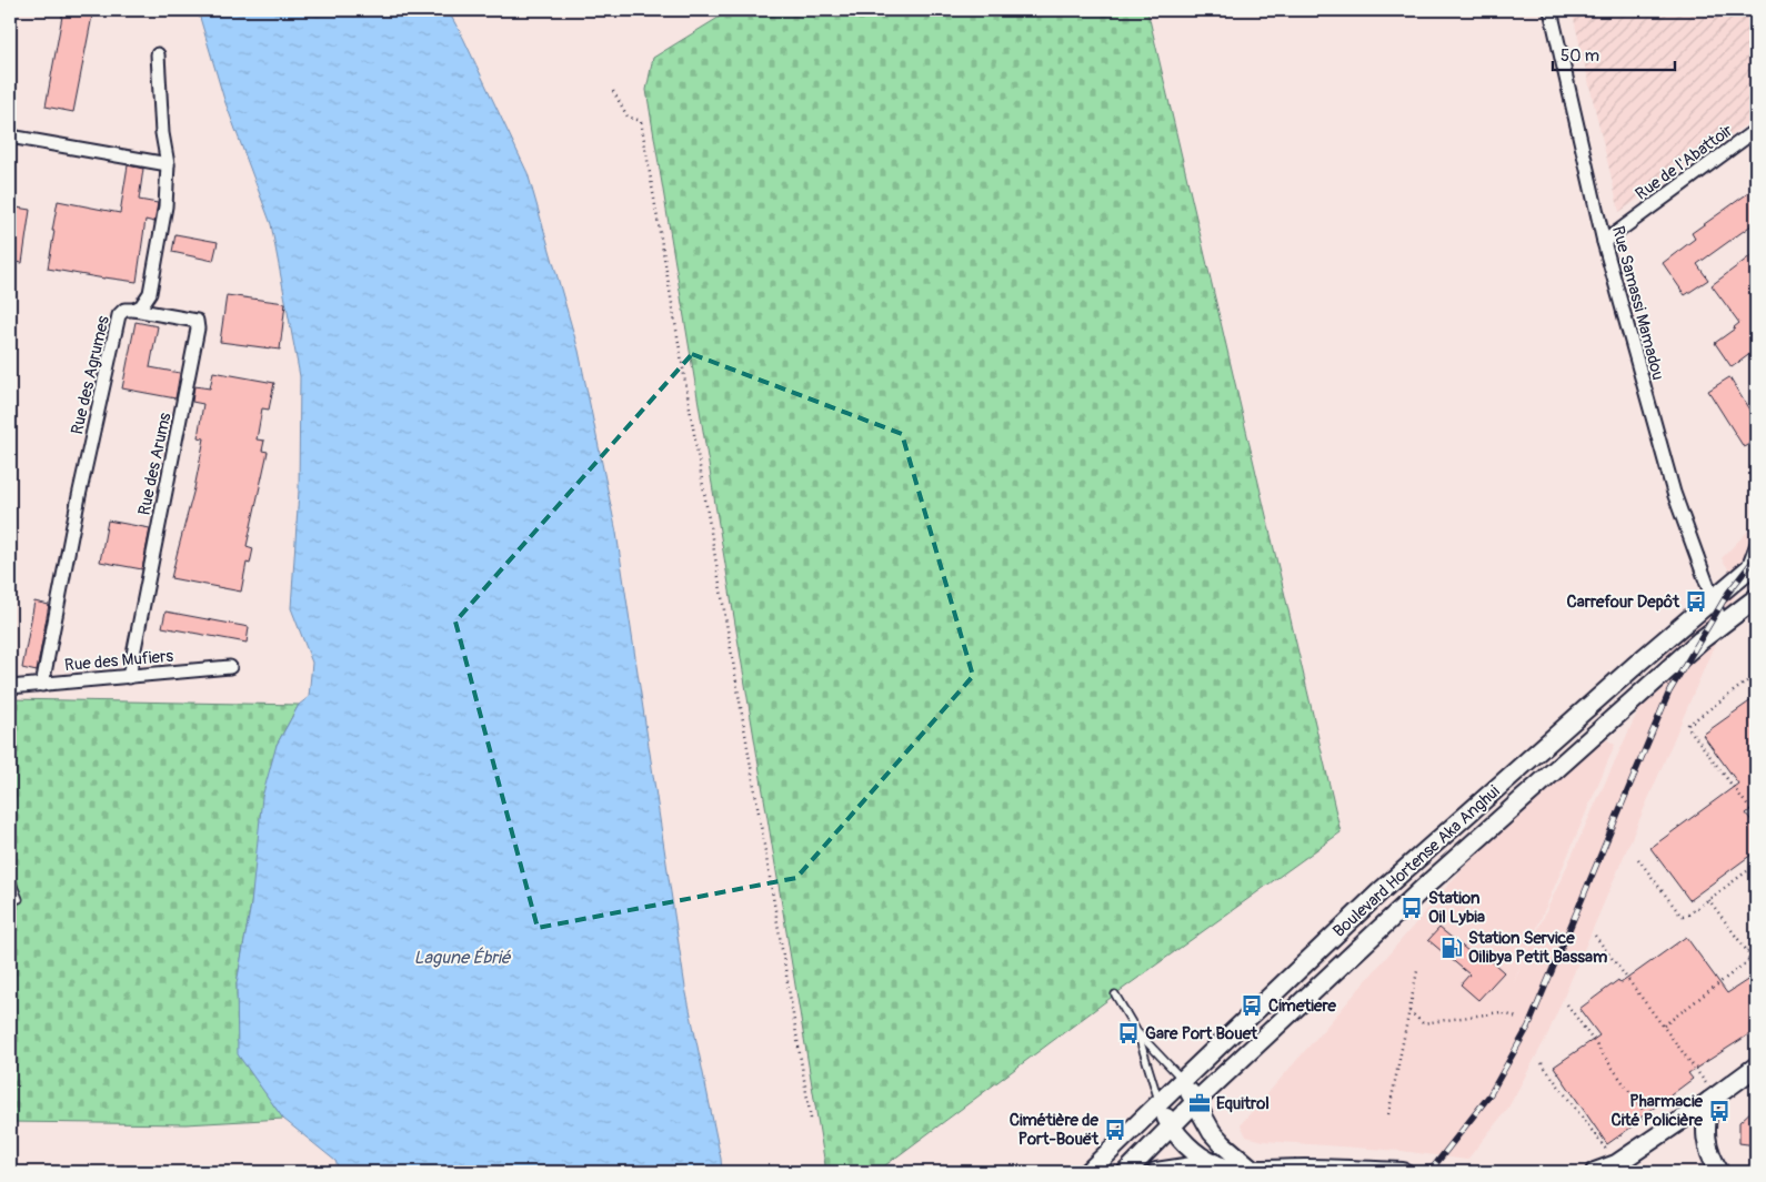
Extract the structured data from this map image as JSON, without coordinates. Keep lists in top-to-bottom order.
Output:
{
  "streets": {
    "main road": ["Boulevard Hortense Aka Anghui"],
    "street": [
      "Rue de l'Abattoir",
      "Rue Samassi Mamadou",
      "Rue des Agrumes",
      "Rue des Arums",
      "Rue des Mufiers"
    ]
  },
  "crossings": [
    ["Rue de l'Abattoir", "Rue Samassi Mamadou"],
    ["Rue Samassi Mamadou", "Boulevard Hortense Aka Anghui"],
    ["Rue des Agrumes", "Rue des Arums"],
    ["Rue des Agrumes", "Rue des Mufiers"],
    ["Rue des Arums", "Rue des Mufiers"]
  ],
  "water": ["Lagune Ébrié"],
  "places": {
    "bus stop": [
      "Carrefour Depôt",
      "Station Oil Lybia",
      "Cimetiere",
      "Gare Port Bouet",
      "Pharmacie Cité Policière",
      "Cimétière de Port-Bouët"
    ],
    "fuel station": ["Station Service Oilibya Petit Bassam"],
    "office": ["Equitrol"]
  },
  "scale_bar": "50 m"
}
